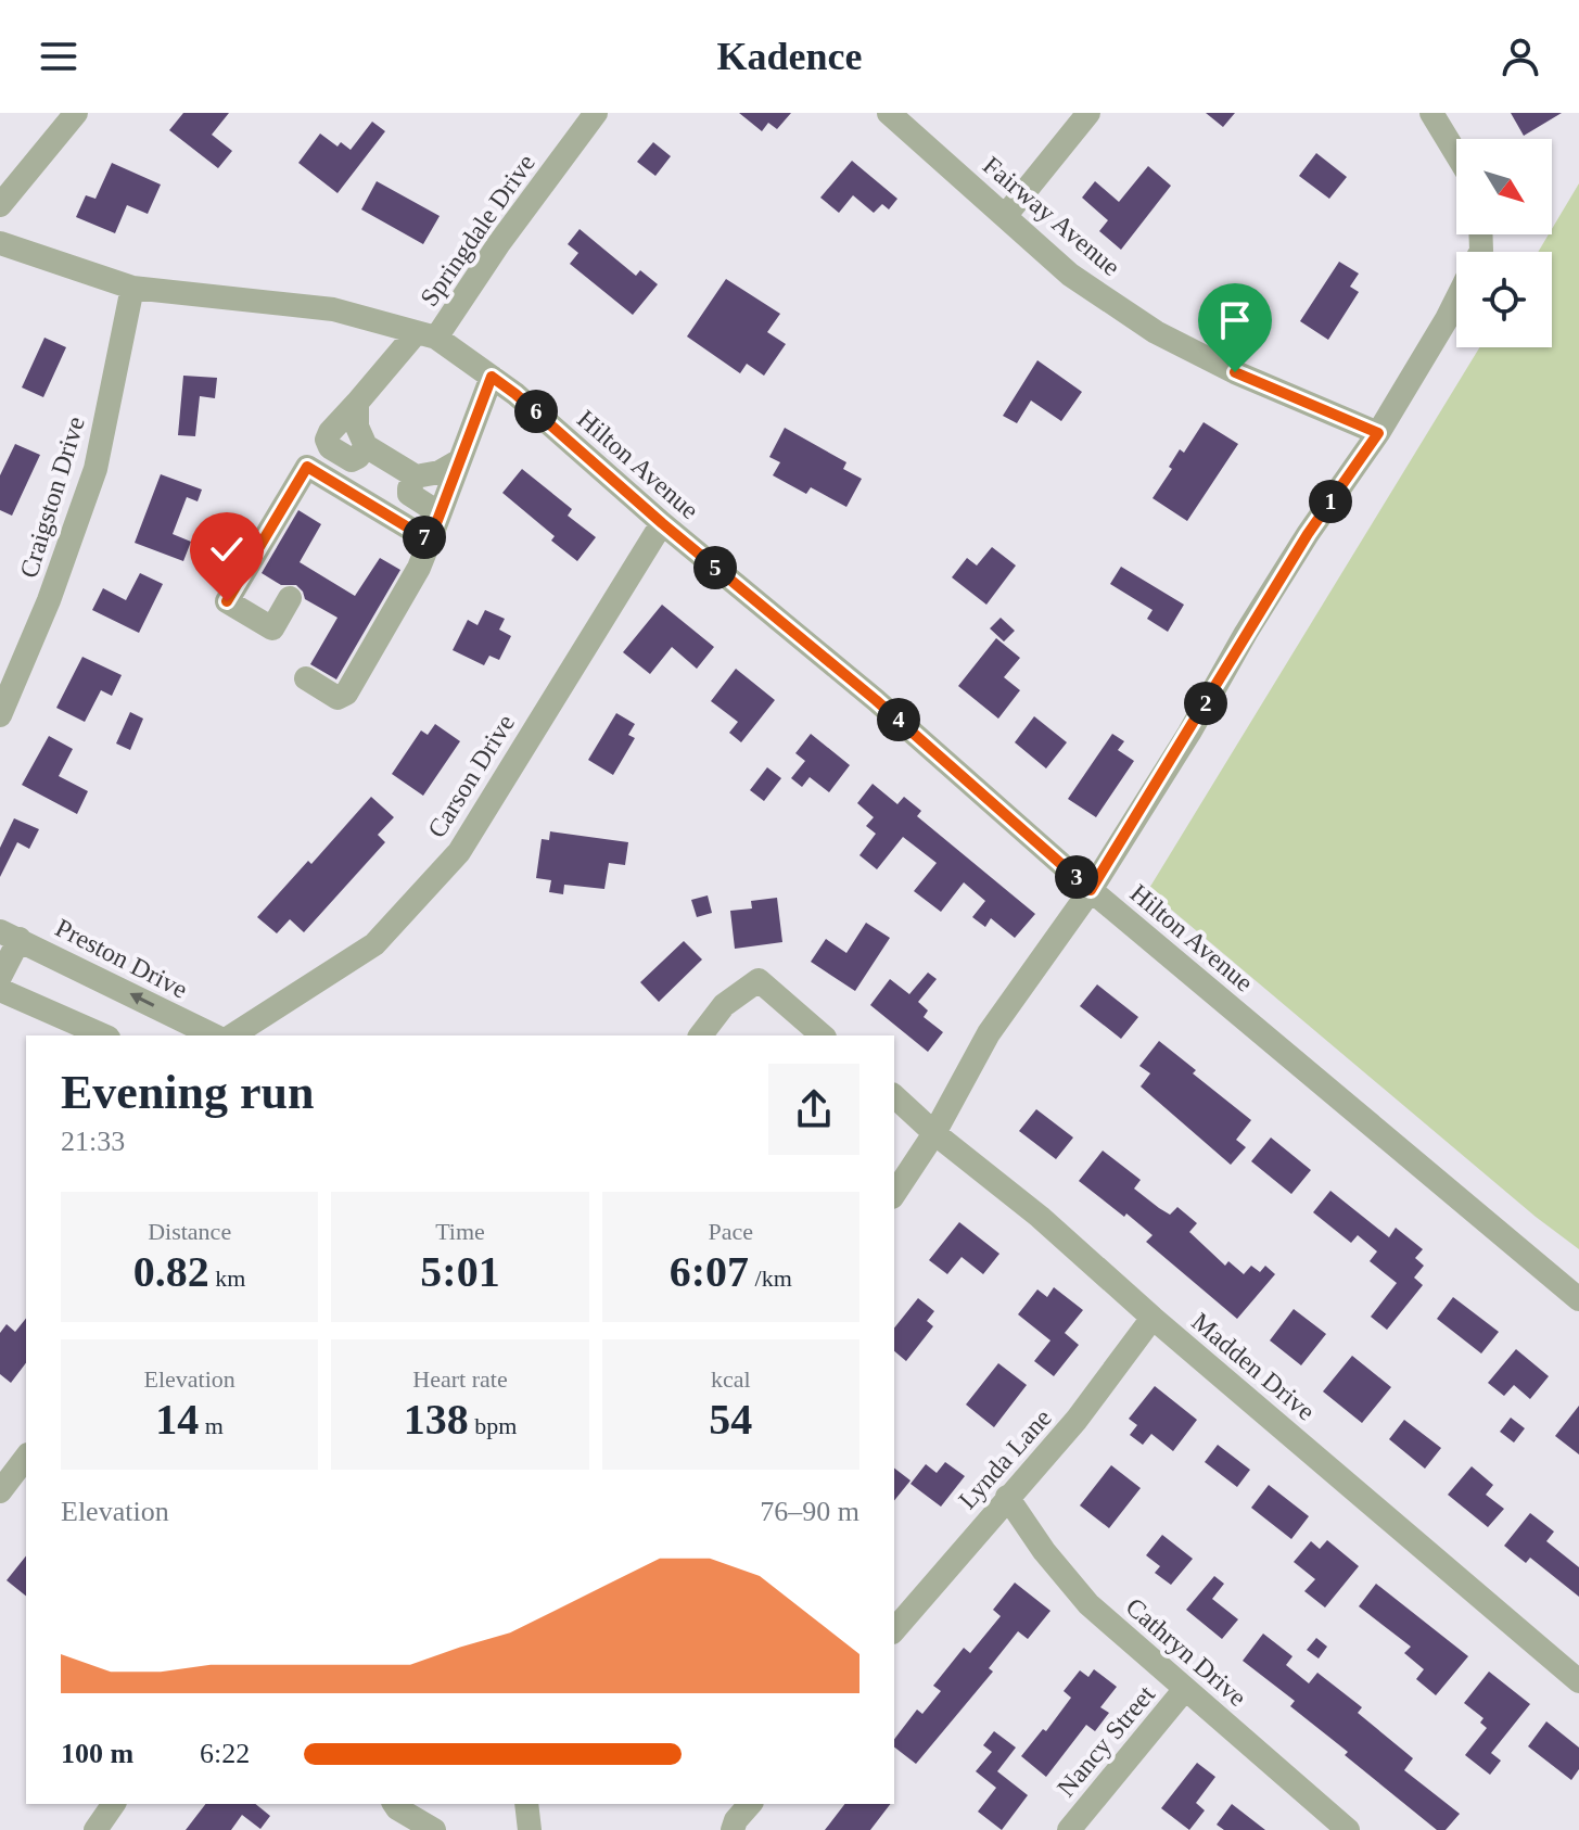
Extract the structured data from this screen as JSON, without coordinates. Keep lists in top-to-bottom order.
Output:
{
  "streets": {
    "street": [
      "Fairway Avenue",
      "Springdale Drive",
      "Hilton Avenue",
      "Craigston Drive",
      "Carson Drive",
      "Preston Drive",
      "Madden Drive",
      "Lynda Lane",
      "Cathryn Drive",
      "Nancy Street"
    ]
  },
  "crossings": [
    ["Springdale Drive", "Hilton Avenue"],
    ["Hilton Avenue", "Craigston Drive"],
    ["Hilton Avenue", "Carson Drive"],
    ["Madden Drive", "Lynda Lane"],
    ["Lynda Lane", "Cathryn Drive"],
    ["Cathryn Drive", "Nancy Street"]
  ],
  "north": "bottom right",
  "page": {
    "header": "Kadence",
    "pins": [
      "6",
      "1",
      "7",
      "5",
      "2",
      "4",
      "3"
    ],
    "heading": ["Evening run", "21:33"],
    "stats": [
      ["Distance", "0.82 km"],
      ["Time", "5:01"],
      ["Pace", "6:07 /km"],
      ["Elevation", "14 m"],
      ["Heart rate", "138 bpm"],
      ["kcal", "54"]
    ],
    "chart": ["Elevation", "76–90 m"],
    "list": [
      {
        "name": "100 m",
        "note": "6:22"
      }
    ]
  }
}
